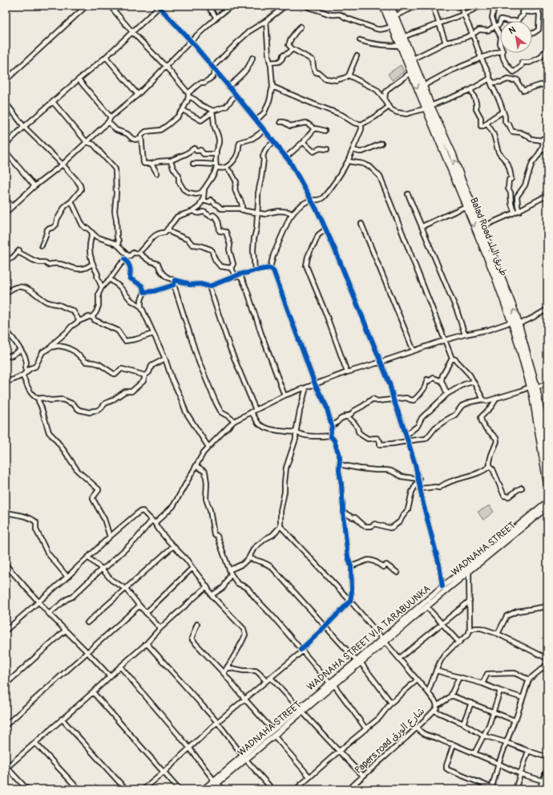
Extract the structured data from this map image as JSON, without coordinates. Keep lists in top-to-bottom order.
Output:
{
  "streets": {
    "highway": ["Balad Road طريق البلد"],
    "main road": ["WADNAHA STREET", "WADNAHA STREET VIA TARABUUNKA"],
    "street": ["Papers road شارع الورق"]
  },
  "crossings": [
    ["WADNAHA STREET", "WADNAHA STREET VIA TARABUUNKA"]
  ],
  "north": "top left"
}
